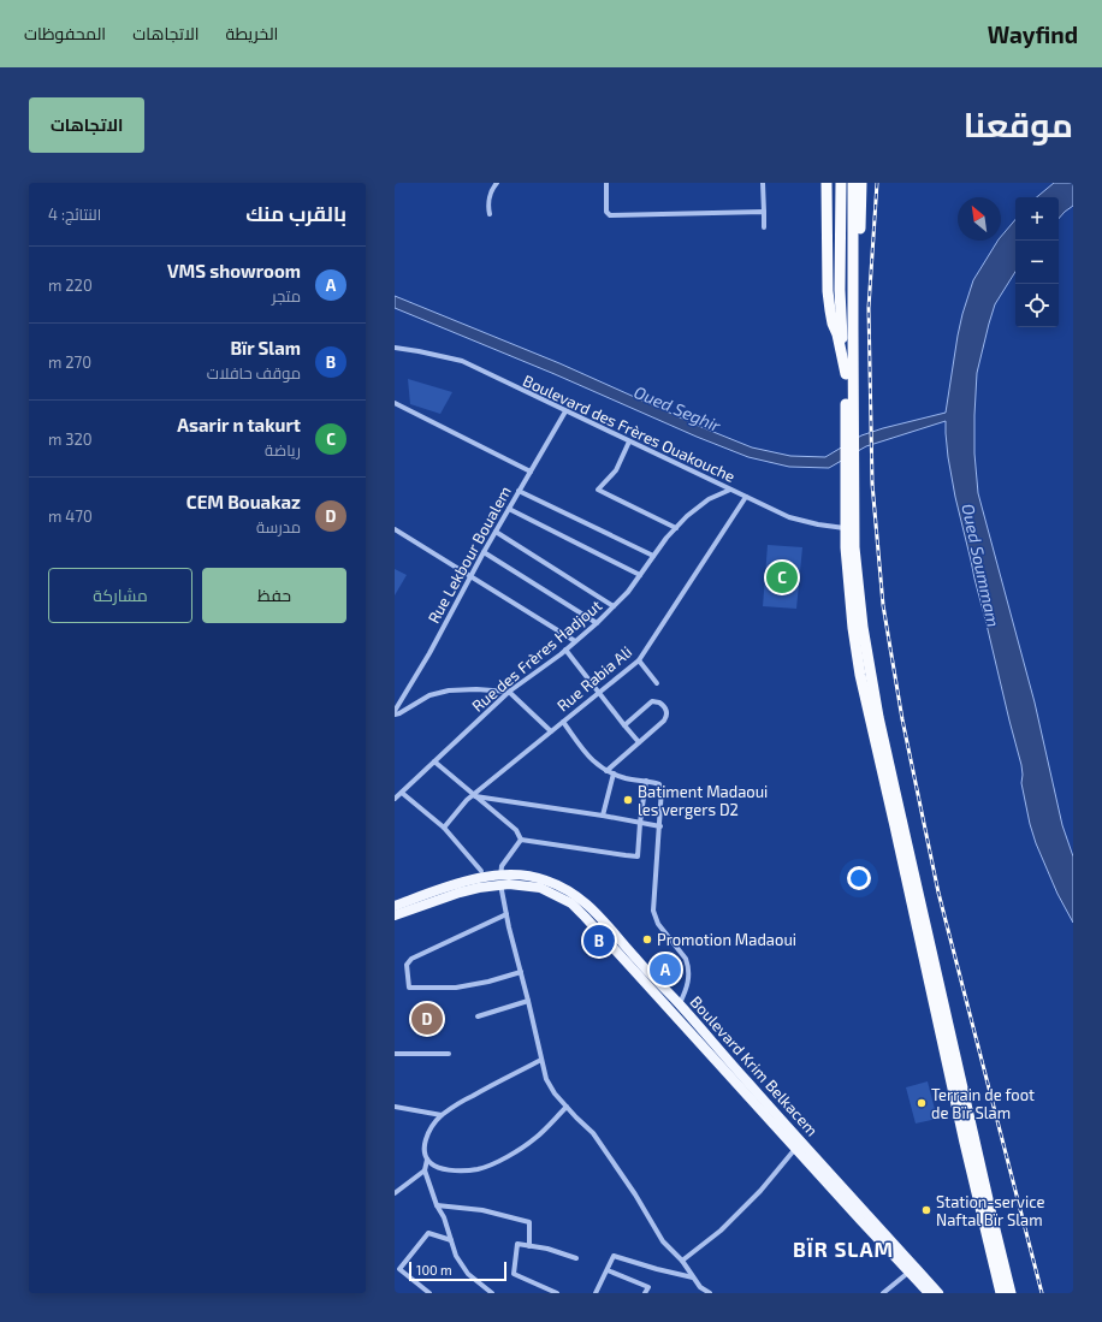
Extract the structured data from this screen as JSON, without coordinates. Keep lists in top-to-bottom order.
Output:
{
  "streets": {
    "main road": ["Boulevard Krim Belkacem"],
    "street": [
      "Boulevard des Frères Ouakouche",
      "Rue Lekbour Boualem",
      "Rue des Frères Hadjout",
      "Rue Rabia Ali"
    ]
  },
  "crossings": [
    ["Boulevard des Frères Ouakouche", "Rue Lekbour Boualem"],
    ["Boulevard des Frères Ouakouche", "Rue des Frères Hadjout"],
    ["Boulevard des Frères Ouakouche", "Rue Rabia Ali"]
  ],
  "districts": ["BÏR SLAM"],
  "water": ["Oued Seghir", "Oued Soummam"],
  "places": [
    "Batiment Madaoui les vergers D2",
    "Promotion Madaoui",
    "Terrain de foot de Bïr Slam",
    "Station-service Naftal Bïr Slam"
  ],
  "scale_bar": "100 m",
  "north": "top left",
  "page": {
    "header": "Wayfind",
    "nav": ["الخريطة", "الاتجاهات", "المحفوظات"],
    "title": "موقعنا",
    "buttons": [
      "الاتجاهات",
      ["حفظ", "مشاركة"]
    ],
    "heading": ["بالقرب منك", "النتائج: 4"],
    "map_buttons": ["+", "−"],
    "list": [
      {
        "mark": "A",
        "name": "VMS showroom",
        "note": "متجر",
        "value": "220 m"
      },
      {
        "mark": "B",
        "name": "Bïr Slam",
        "note": "موقف حافلات",
        "value": "270 m"
      },
      {
        "mark": "C",
        "name": "Asarir n takurt",
        "note": "رياضة",
        "value": "320 m"
      },
      {
        "mark": "D",
        "name": "CEM Bouakaz",
        "note": "مدرسة",
        "value": "470 m"
      }
    ],
    "pins": [
      "C",
      "B",
      "A",
      "D"
    ],
    "scale": "100 m"
  }
}
